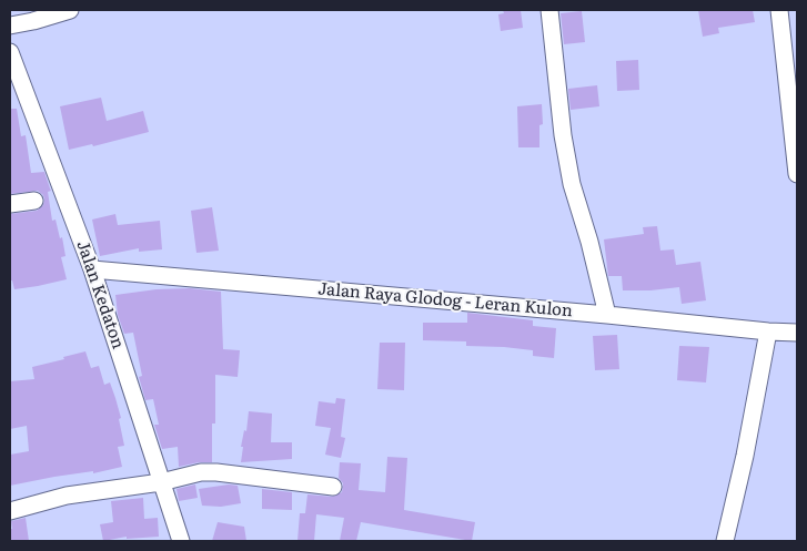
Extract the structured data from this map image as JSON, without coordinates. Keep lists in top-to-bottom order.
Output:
{
  "streets": {
    "street": ["Jalan Kedaton", "Jalan Raya Glodog - Leran Kulon"]
  },
  "crossings": [
    ["Jalan Kedaton", "Jalan Raya Glodog - Leran Kulon"]
  ]
}
